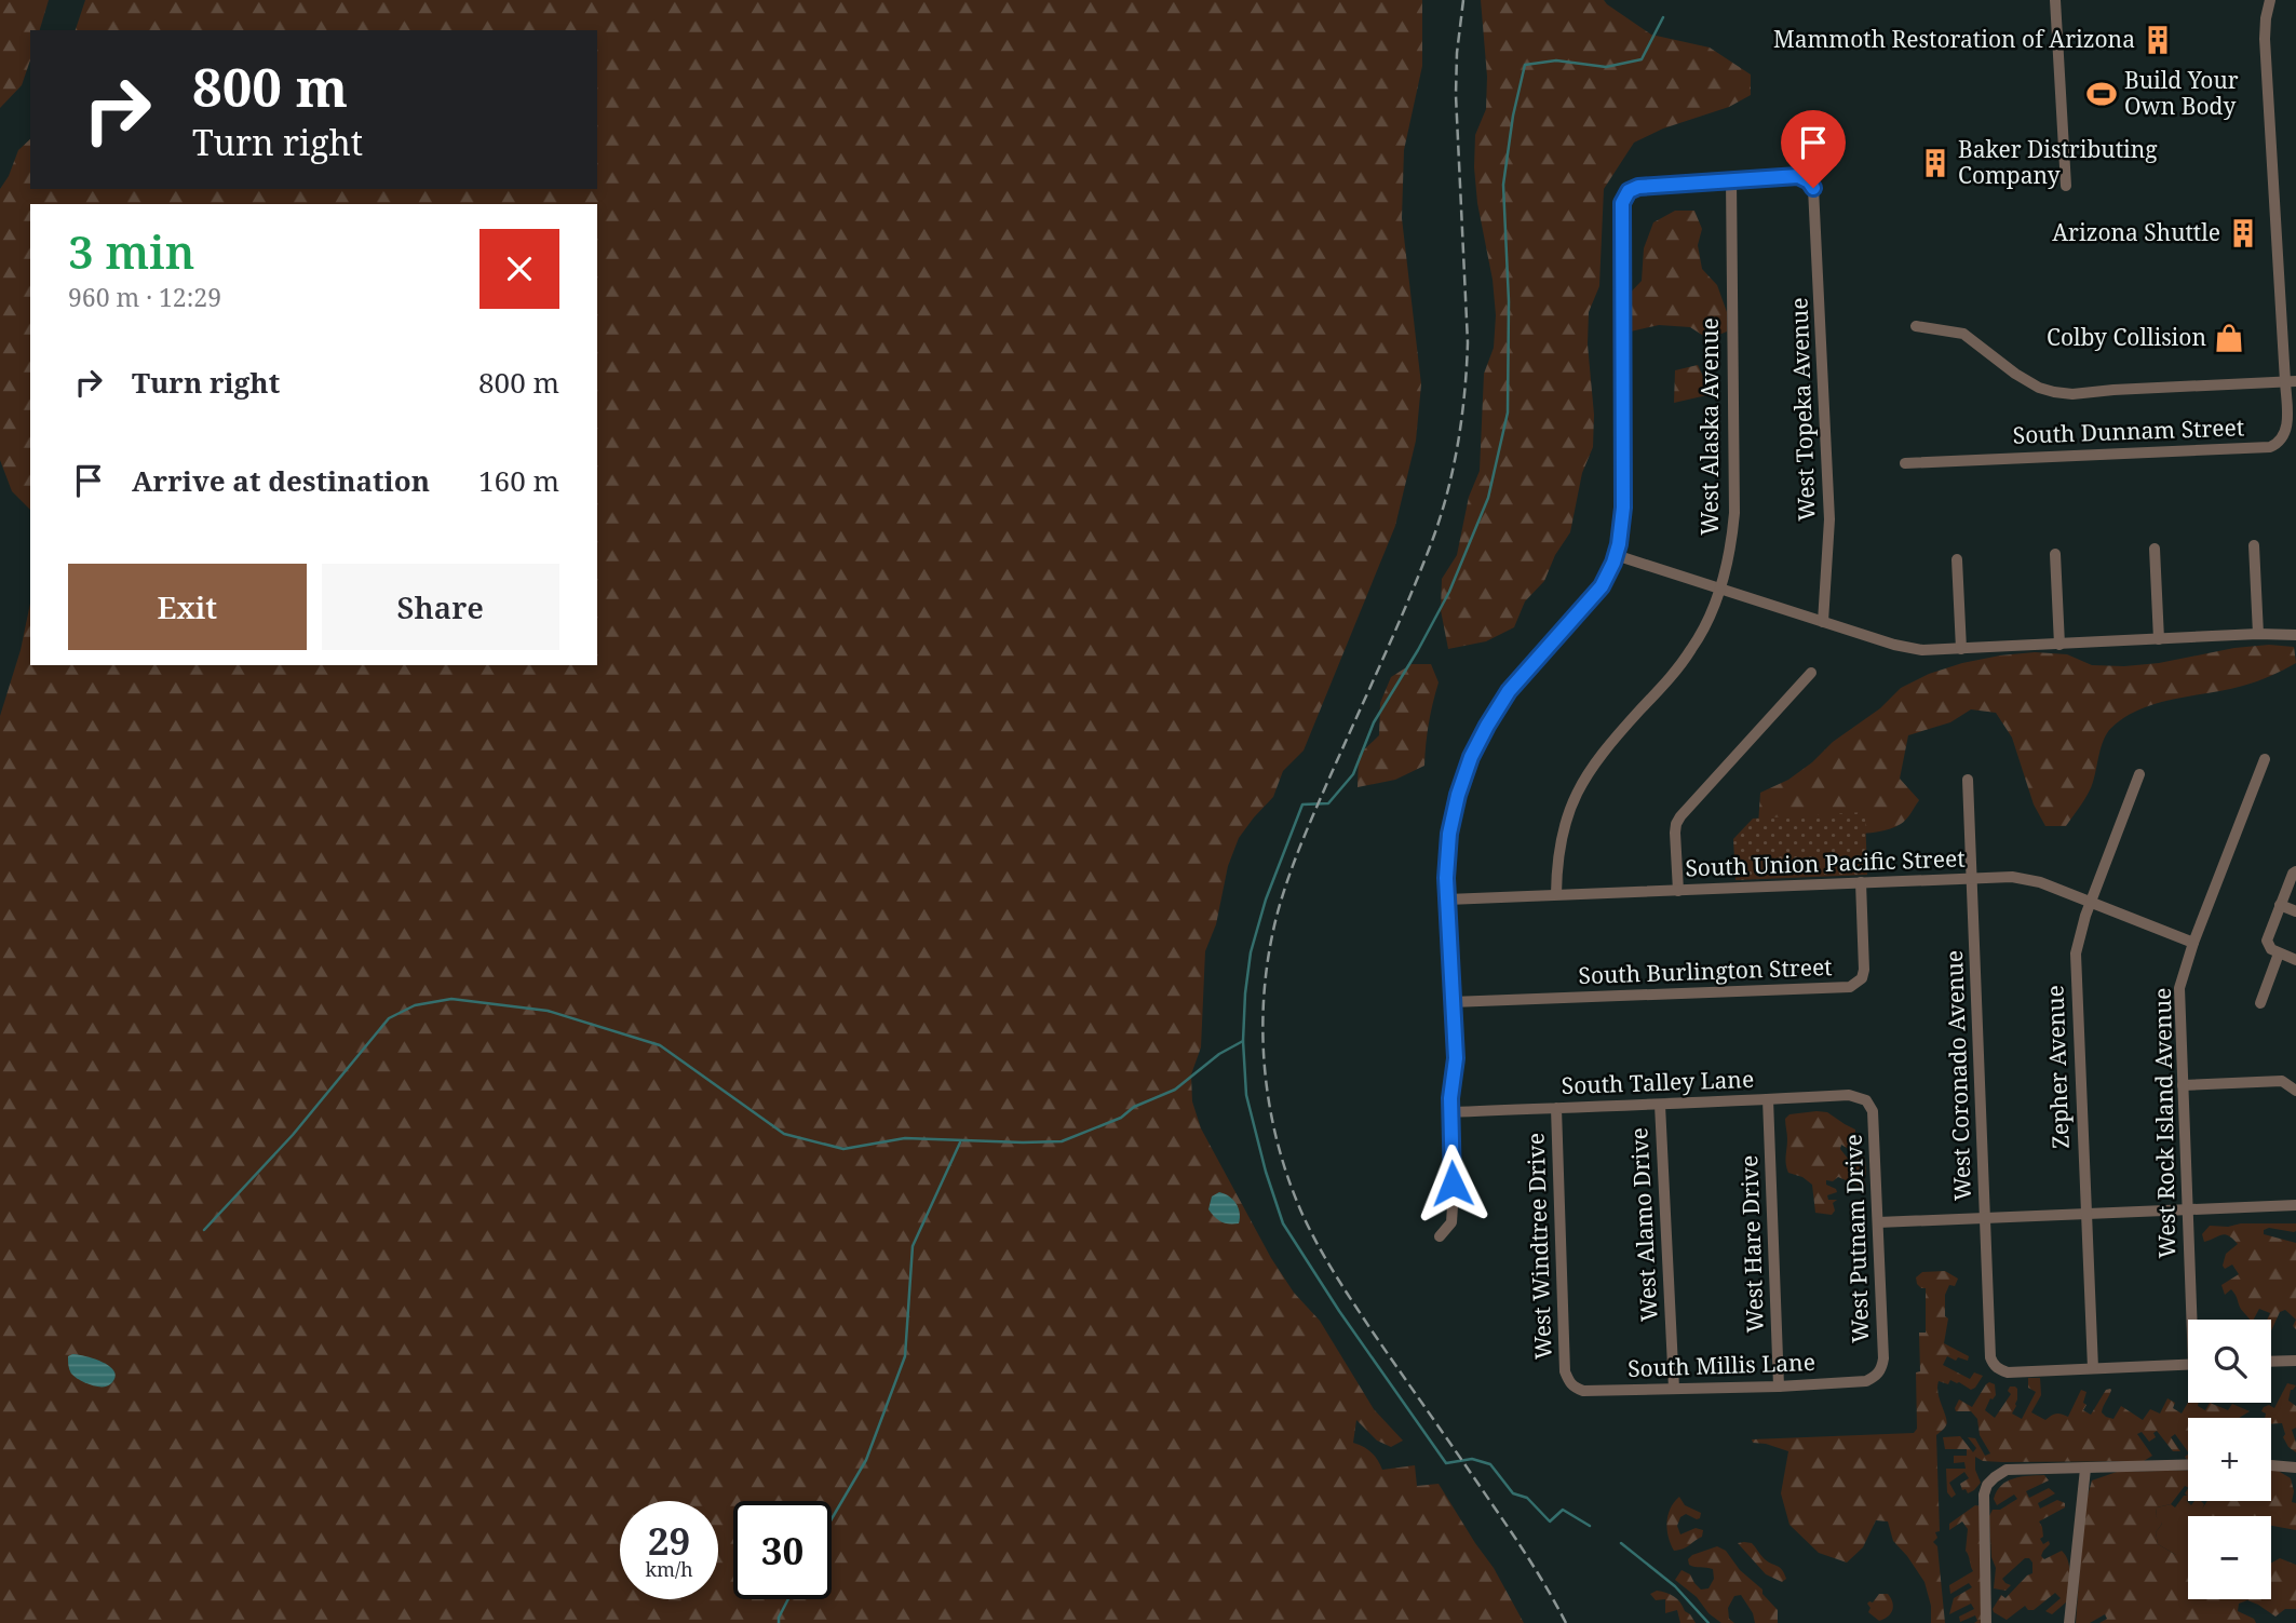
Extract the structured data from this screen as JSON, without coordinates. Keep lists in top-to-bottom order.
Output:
{
  "streets": {
    "street": [
      "West Topeka Avenue",
      "West Alaska Avenue",
      "South Dunnam Street",
      "South Union Pacific Street",
      "South Burlington Street",
      "Zepher Avenue",
      "West Coronado Avenue",
      "South Talley Lane",
      "West Rock Island Avenue",
      "West Alamo Drive",
      "West Putnam Drive",
      "West Hare Drive",
      "West Windtree Drive",
      "South Millis Lane"
    ]
  },
  "crossings": [
    ["West Topeka Avenue", "West Alaska Avenue"],
    ["West Alaska Avenue", "South Union Pacific Street"],
    ["South Union Pacific Street", "South Burlington Street"],
    ["South Union Pacific Street", "Zepher Avenue"],
    ["South Union Pacific Street", "West Coronado Avenue"],
    ["South Union Pacific Street", "West Rock Island Avenue"],
    ["Zepher Avenue", "West Coronado Avenue"],
    ["South Talley Lane", "West Alamo Drive"],
    ["South Talley Lane", "West Putnam Drive"],
    ["South Talley Lane", "West Hare Drive"],
    ["South Talley Lane", "West Windtree Drive"],
    ["West Alamo Drive", "South Millis Lane"],
    ["West Putnam Drive", "South Millis Lane"],
    ["West Hare Drive", "South Millis Lane"],
    ["West Windtree Drive", "South Millis Lane"]
  ],
  "places": {
    "building": ["Mammoth Restoration of Arizona", "Baker Distributing Company", "Arizona Shuttle"],
    "sports": ["Build Your Own Body"],
    "shop": ["Colby Collision"]
  },
  "page": {
    "turn": ["800 m", "Turn right"],
    "heading": ["3 min", "960 m · 12:29"],
    "list": [
      {
        "name": "Turn right",
        "value": "800 m"
      },
      {
        "name": "Arrive at destination",
        "value": "160 m"
      }
    ],
    "buttons": ["Exit", "Share"],
    "map_buttons": ["+", "−"],
    "speed": "29 km/h",
    "limit": "30"
  }
}
